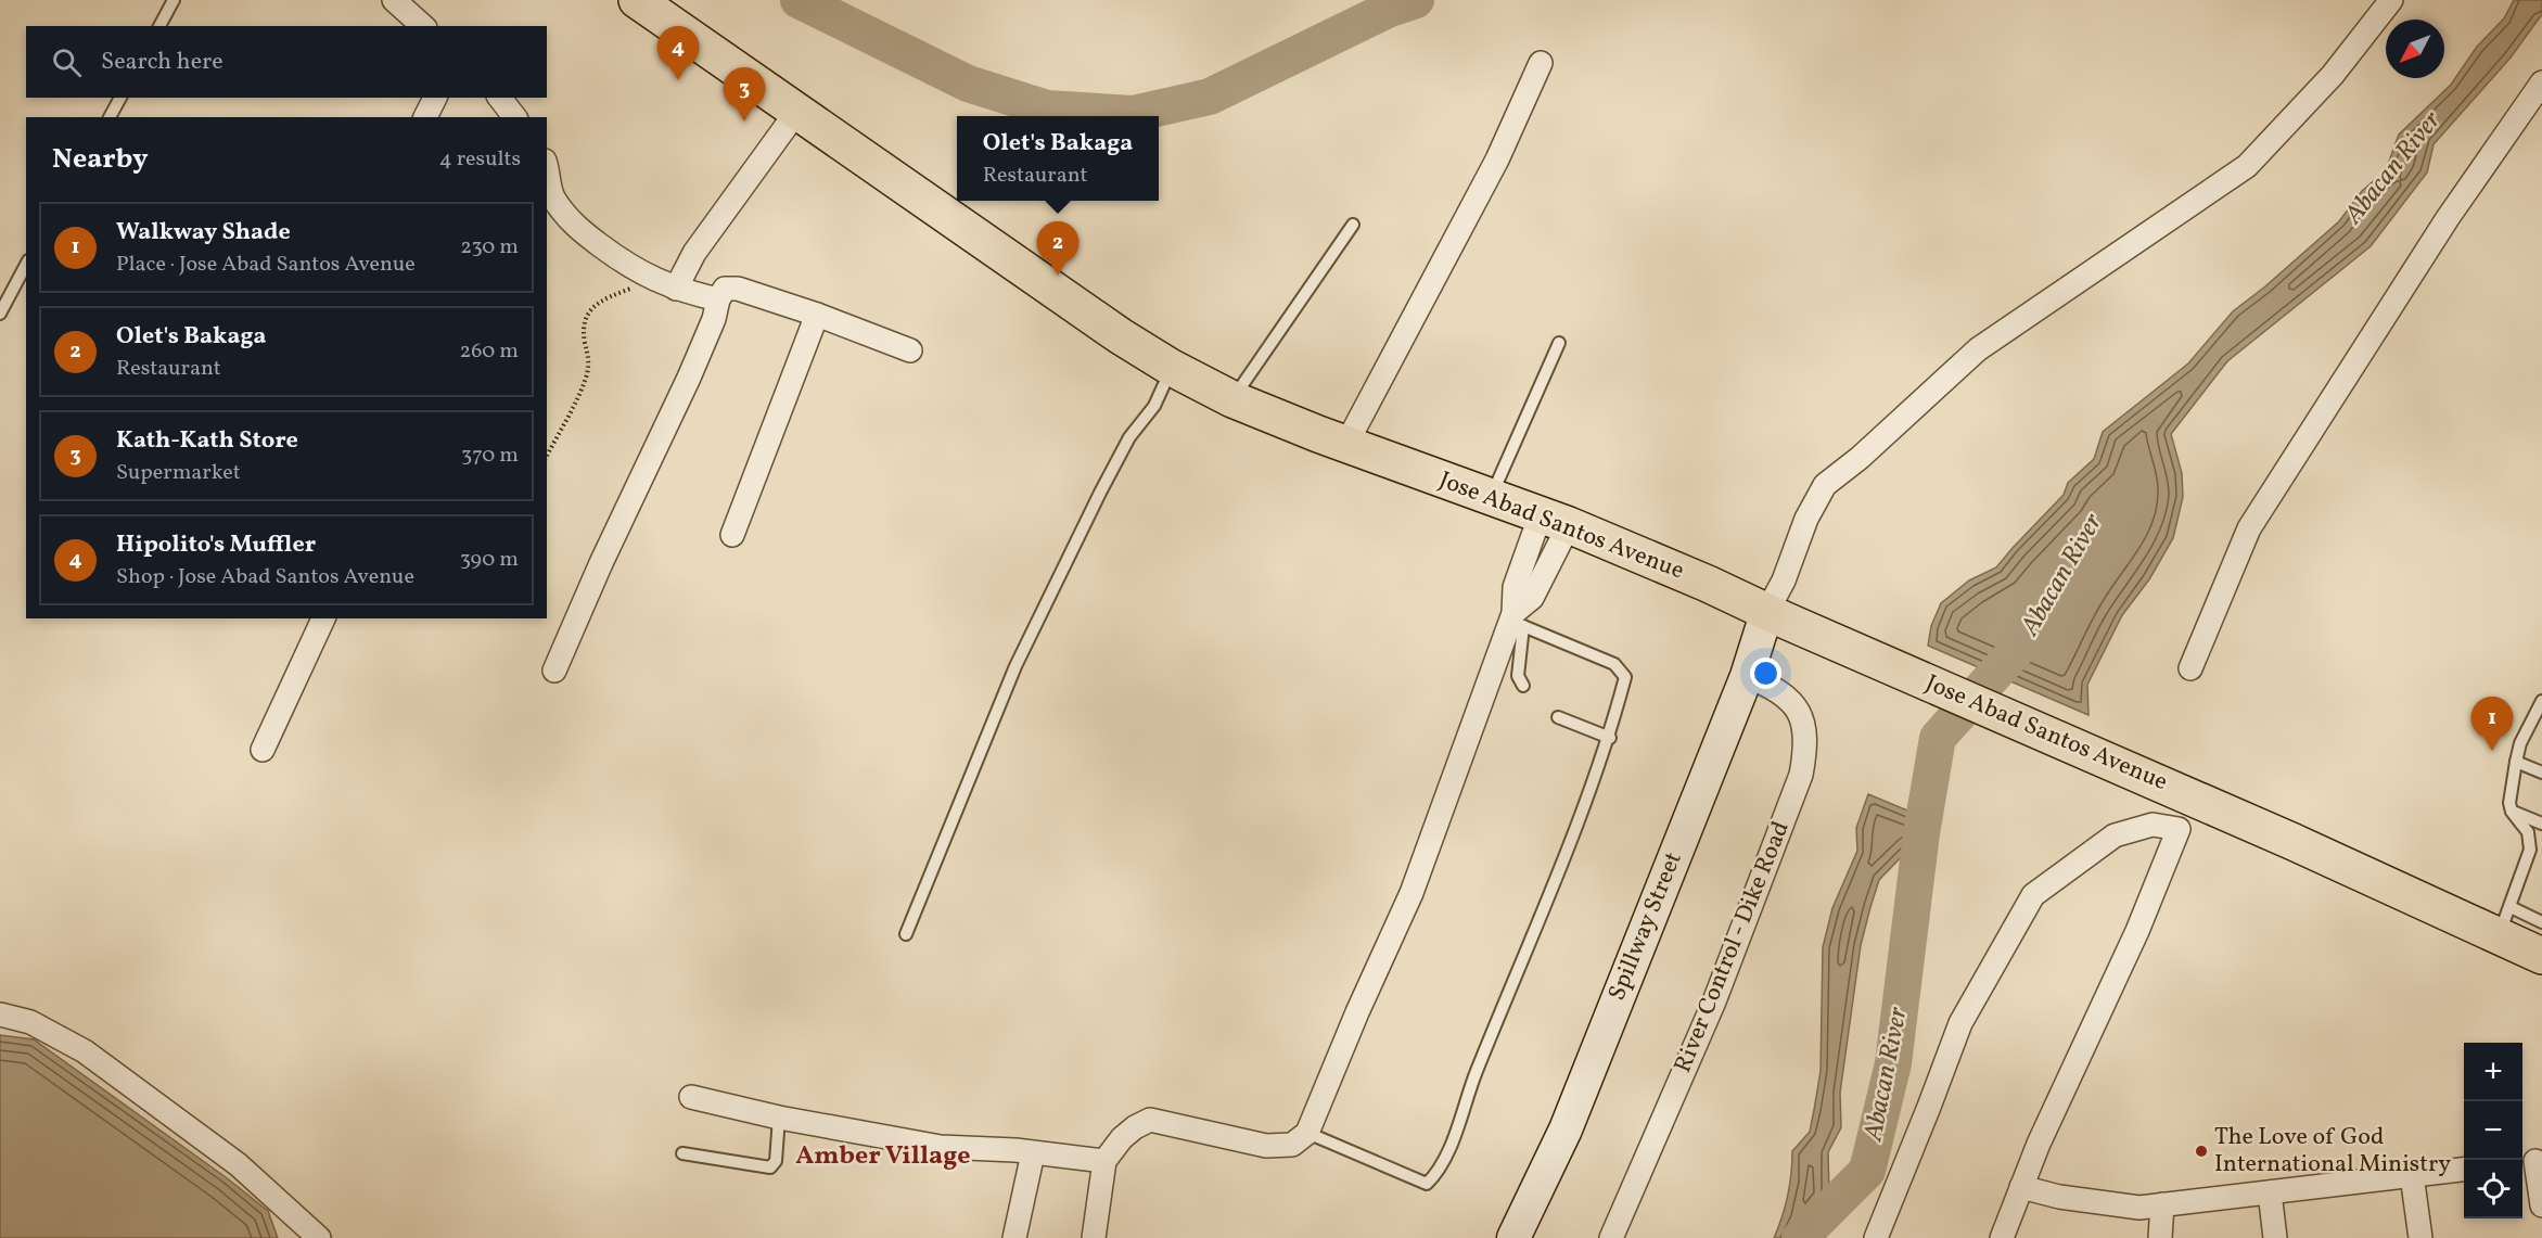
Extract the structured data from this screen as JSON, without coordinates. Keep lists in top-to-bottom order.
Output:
{
  "streets": {
    "highway": ["Jose Abad Santos Avenue"],
    "street": ["Spillway Street", "River Control - Dike Road"]
  },
  "crossings": [
    ["Jose Abad Santos Avenue", "Spillway Street"],
    ["Spillway Street", "River Control - Dike Road"]
  ],
  "districts": ["Amber Village"],
  "water": ["Abacan River"],
  "places": ["The Love of God International Ministry"],
  "north": "bottom left",
  "page": {
    "pins": [
      "4",
      "3",
      "2",
      "1"
    ],
    "search": "Search here",
    "popup": ["Olet's Bakaga", "Restaurant"],
    "heading": ["Nearby", "4 results"],
    "list": [
      {
        "mark": "1",
        "name": "Walkway Shade",
        "note": "Place · Jose Abad Santos Avenue",
        "value": "230 m"
      },
      {
        "mark": "2",
        "name": "Olet's Bakaga",
        "note": "Restaurant",
        "value": "260 m"
      },
      {
        "mark": "3",
        "name": "Kath-Kath Store",
        "note": "Supermarket",
        "value": "370 m"
      },
      {
        "mark": "4",
        "name": "Hipolito's Muffler",
        "note": "Shop · Jose Abad Santos Avenue",
        "value": "390 m"
      }
    ],
    "map_buttons": ["+", "−"]
  }
}
